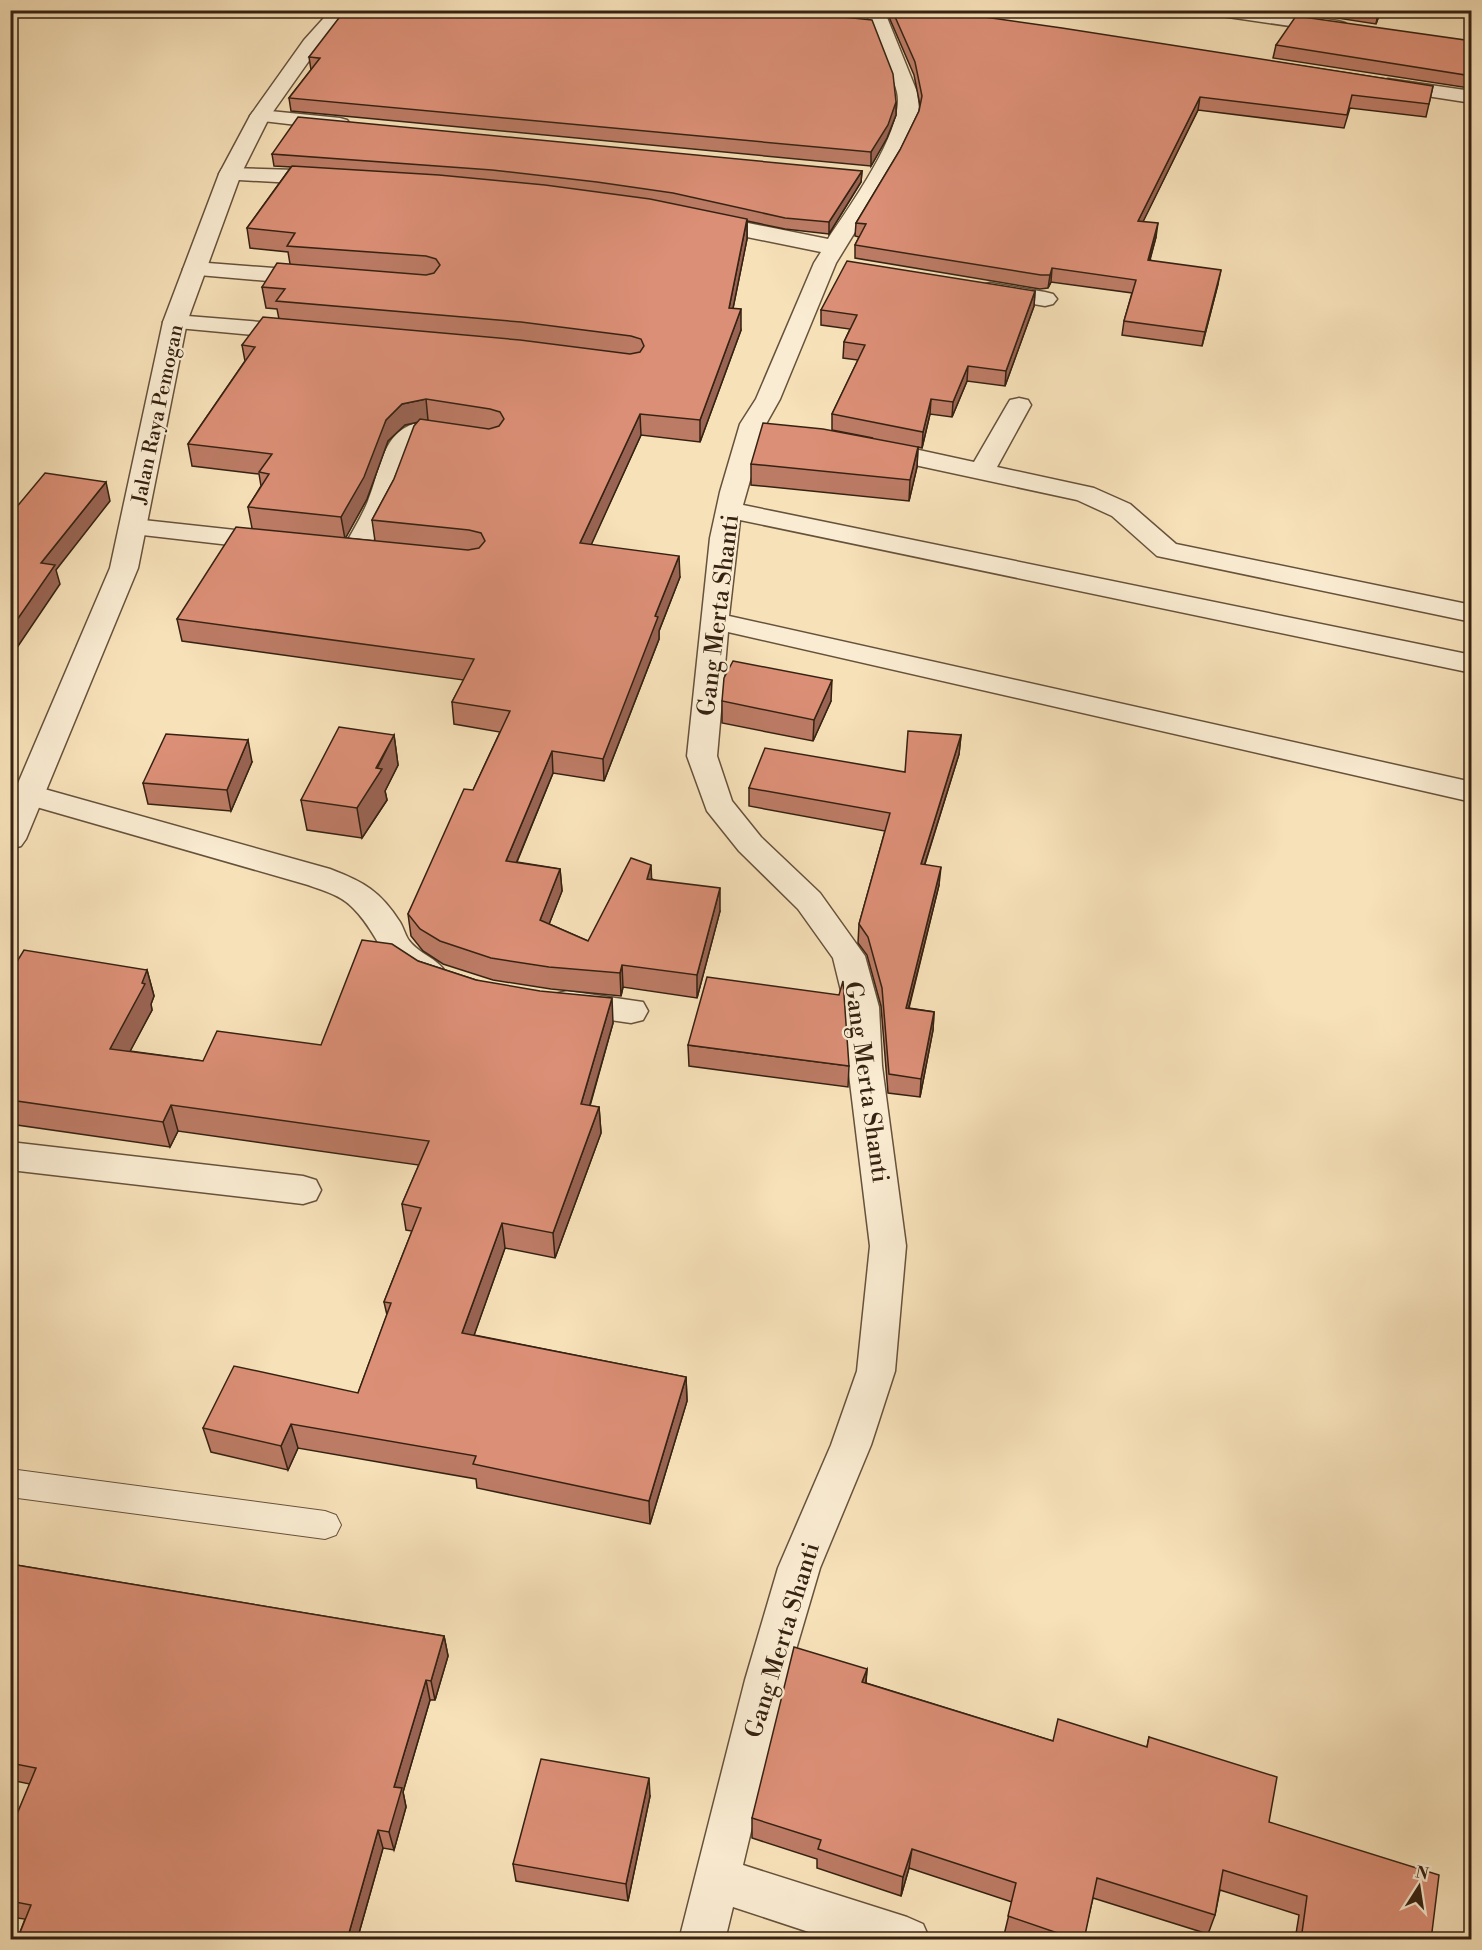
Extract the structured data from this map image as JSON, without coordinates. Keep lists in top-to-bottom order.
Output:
{
  "streets": {
    "street": ["Jalan Raya Pemogan", "Gang Merta Shanti"]
  },
  "north": "top"
}
